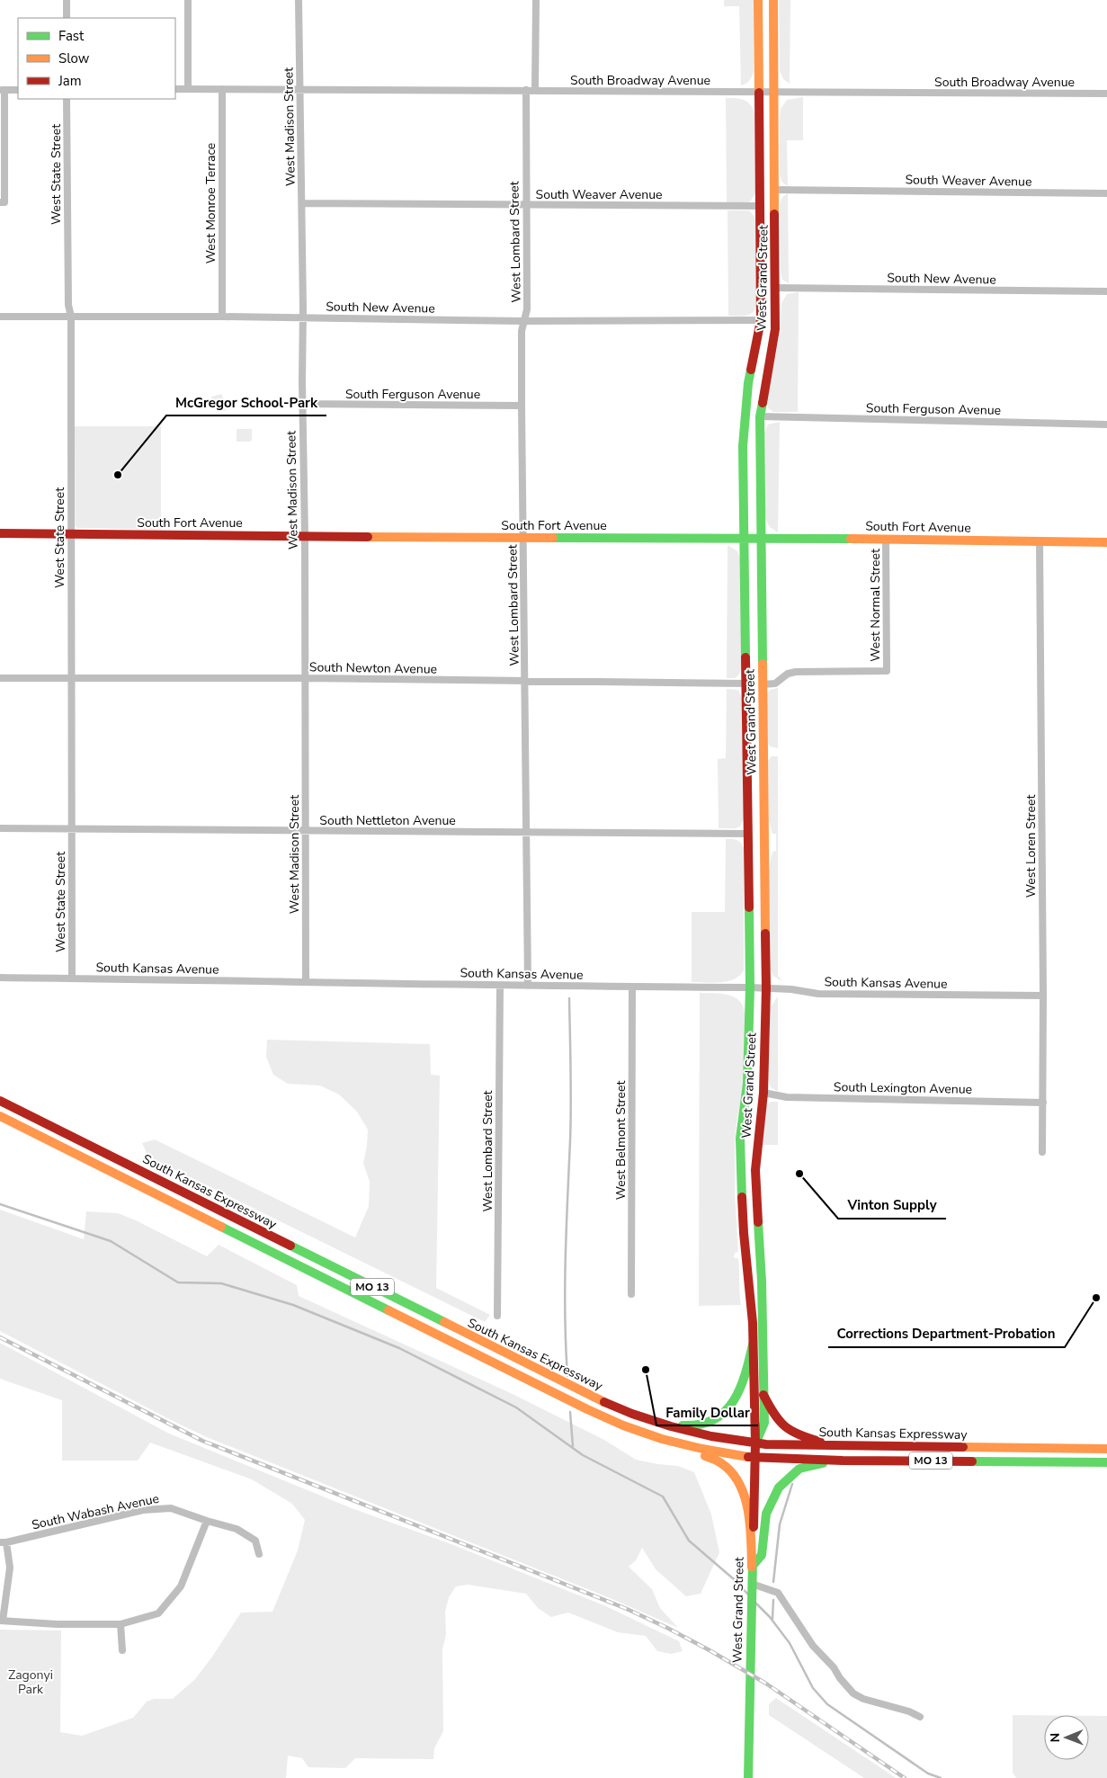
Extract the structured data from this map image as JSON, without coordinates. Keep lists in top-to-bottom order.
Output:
{
  "streets": {
    "main road": [
      "West Grand Street",
      "South Fort Avenue",
      "South Kansas Expressway",
      "MO 13"
    ],
    "street": [
      "South Broadway Avenue",
      "West Madison Street",
      "West State Street",
      "South Weaver Avenue",
      "West Monroe Terrace",
      "West Lombard Street",
      "South New Avenue",
      "South Ferguson Avenue",
      "West Normal Street",
      "South Newton Avenue",
      "South Nettleton Avenue",
      "West Loren Street",
      "South Kansas Avenue",
      "South Lexington Avenue",
      "West Belmont Street",
      "South Wabash Avenue"
    ]
  },
  "crossings": [
    ["South Broadway Avenue", "West Madison Street"],
    ["South Broadway Avenue", "West Monroe Terrace"],
    ["South Broadway Avenue", "West Lombard Street"],
    ["South Broadway Avenue", "West Grand Street"],
    ["West Madison Street", "South Weaver Avenue"],
    ["West Madison Street", "South New Avenue"],
    ["West Madison Street", "South Ferguson Avenue"],
    ["West Madison Street", "South Fort Avenue"],
    ["West Madison Street", "South Newton Avenue"],
    ["West Madison Street", "South Nettleton Avenue"],
    ["West Madison Street", "South Kansas Avenue"],
    ["West State Street", "South New Avenue"],
    ["West State Street", "South Fort Avenue"],
    ["West State Street", "South Newton Avenue"],
    ["West State Street", "South Nettleton Avenue"],
    ["West State Street", "South Kansas Avenue"],
    ["South Weaver Avenue", "West Lombard Street"],
    ["South Weaver Avenue", "West Grand Street"],
    ["West Monroe Terrace", "South New Avenue"],
    ["West Lombard Street", "South New Avenue"],
    ["West Lombard Street", "South Ferguson Avenue"],
    ["West Lombard Street", "South Fort Avenue"],
    ["West Lombard Street", "South Newton Avenue"],
    ["West Lombard Street", "South Nettleton Avenue"],
    ["West Lombard Street", "South Kansas Avenue"],
    ["West Grand Street", "South New Avenue"],
    ["West Grand Street", "South Ferguson Avenue"],
    ["West Grand Street", "South Fort Avenue"],
    ["West Grand Street", "West Normal Street"],
    ["West Grand Street", "South Newton Avenue"],
    ["West Grand Street", "South Nettleton Avenue"],
    ["West Grand Street", "South Kansas Avenue"],
    ["West Grand Street", "South Lexington Avenue"],
    ["West Grand Street", "South Kansas Expressway"],
    ["South Fort Avenue", "West Normal Street"],
    ["South Fort Avenue", "West Loren Street"],
    ["West Loren Street", "South Kansas Avenue"],
    ["West Loren Street", "South Lexington Avenue"],
    ["South Kansas Avenue", "West Belmont Street"]
  ],
  "parks": ["Zagonyi Park"],
  "places": [
    "McGregor School-Park",
    "Vinton Supply",
    "Corrections Department-Probation",
    "Family Dollar"
  ],
  "legend": ["Fast", "Slow", "Jam"],
  "north": "left"
}
